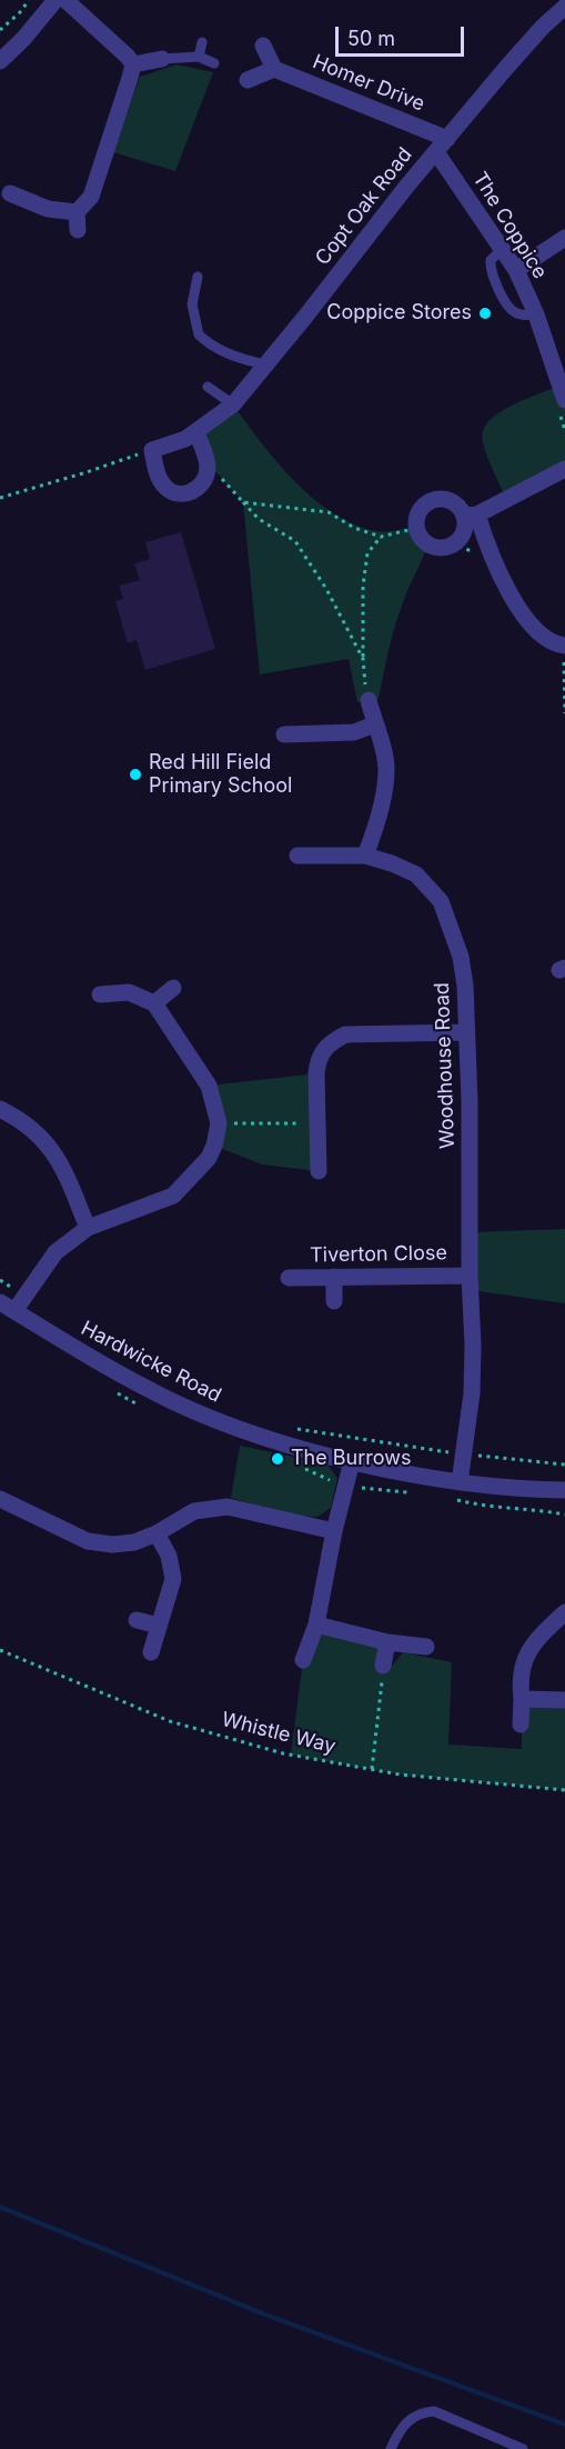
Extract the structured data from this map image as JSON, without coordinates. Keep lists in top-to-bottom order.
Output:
{
  "streets": {
    "street": [
      "Homer Drive",
      "Copt Oak Road",
      "The Coppice",
      "Woodhouse Road",
      "Tiverton Close",
      "Hardwicke Road"
    ],
    "path": ["Whistle Way"]
  },
  "crossings": [
    ["Homer Drive", "Copt Oak Road"],
    ["Copt Oak Road", "The Coppice"],
    ["Woodhouse Road", "Tiverton Close"],
    ["Woodhouse Road", "Hardwicke Road"]
  ],
  "places": ["Coppice Stores", "Red Hill Field Primary School", "The Burrows"],
  "scale_bar": "50 m"
}
